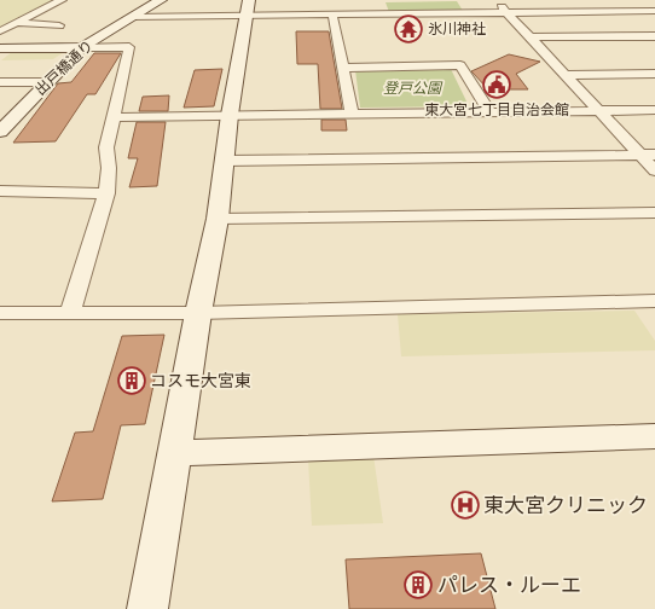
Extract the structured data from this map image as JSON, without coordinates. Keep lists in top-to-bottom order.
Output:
{
  "streets": {
    "street": ["出戸橋通り"]
  },
  "parks": ["登戸公園"],
  "places": {
    "temple": ["氷川神社"],
    "public building": ["東大宮七丁目自治会館"],
    "building": ["コスモ大宮東", "パレス・ルーエ"],
    "hospital": ["東大宮クリニック"]
  }
}
